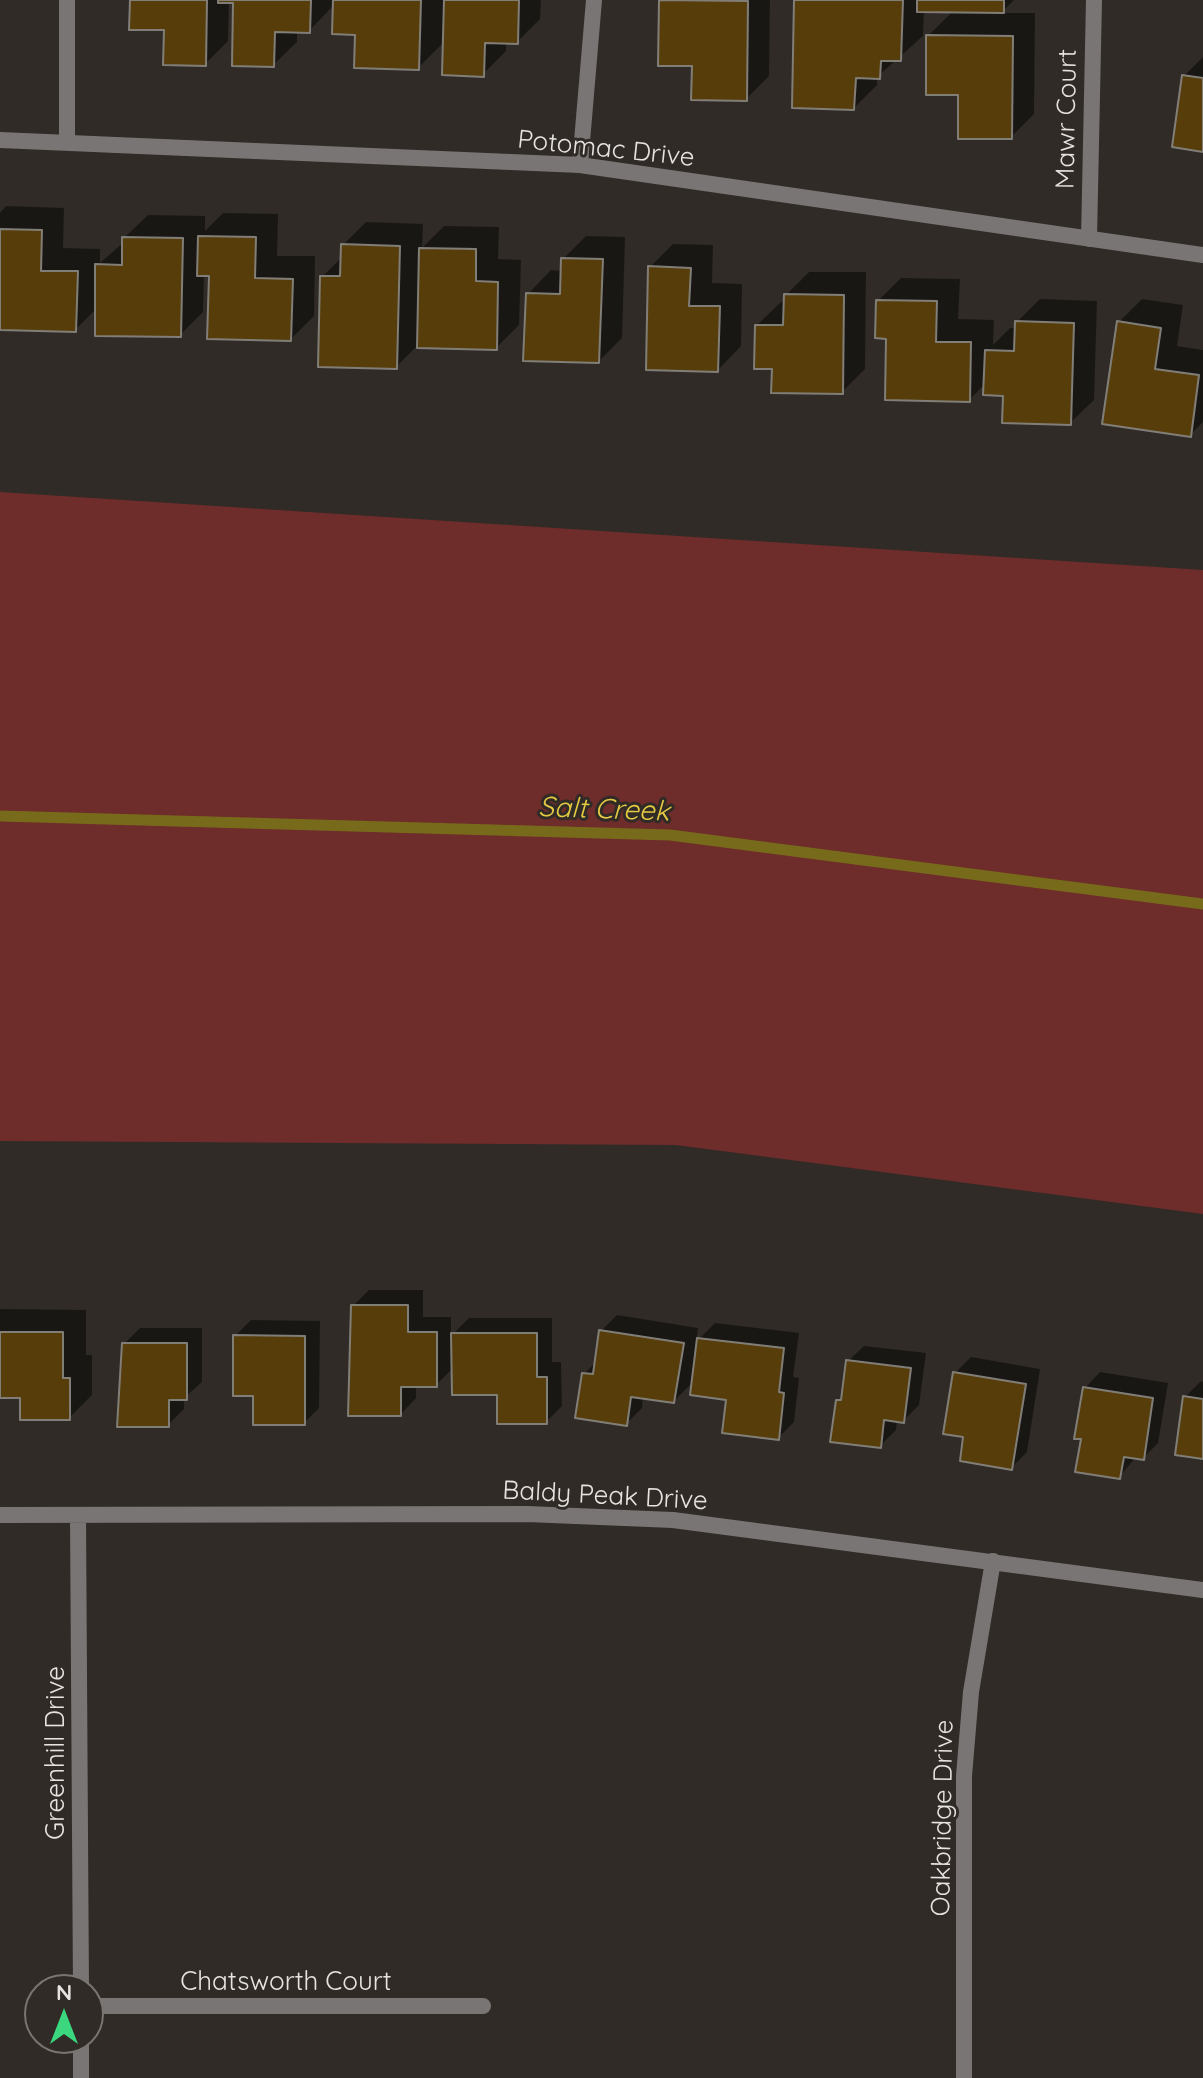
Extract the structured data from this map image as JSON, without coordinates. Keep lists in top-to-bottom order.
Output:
{
  "streets": {
    "street": [
      "Mawr Court",
      "Potomac Drive",
      "Baldy Peak Drive",
      "Greenhill Drive",
      "Oakbridge Drive",
      "Chatsworth Court"
    ]
  },
  "crossings": [
    ["Mawr Court", "Potomac Drive"],
    ["Baldy Peak Drive", "Greenhill Drive"],
    ["Baldy Peak Drive", "Oakbridge Drive"]
  ],
  "water": ["Salt Creek"],
  "north": "top"
}
